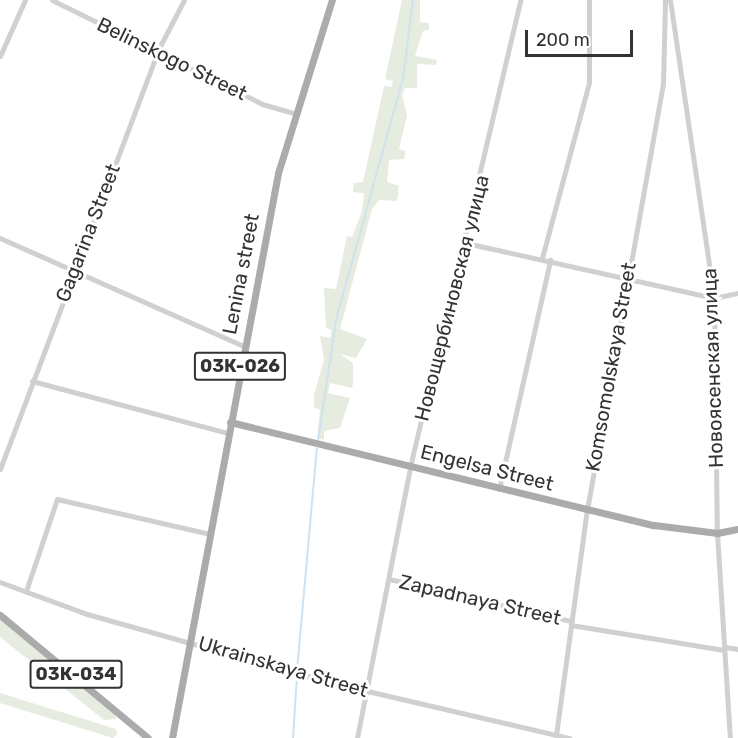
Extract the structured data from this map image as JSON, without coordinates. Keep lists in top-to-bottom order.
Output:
{
  "streets": {
    "main road": [
      "Lenina street",
      "03К-026",
      "Engelsa Street",
      "03К-034"
    ],
    "street": [
      "Belinskogo Street",
      "Gagarina Street",
      "Новощербиновская улица",
      "Komsomolskaya Street",
      "Новоясенская улица",
      "Zapadnaya Street",
      "Ukrainskaya Street"
    ]
  },
  "crossings": [
    ["Belinskogo Street", "Gagarina Street"],
    ["Belinskogo Street", "Lenina street"],
    ["Lenina street", "Engelsa Street"],
    ["Lenina street", "Ukrainskaya Street"],
    ["Новощербиновская улица", "Engelsa Street"],
    ["Новощербиновская улица", "Zapadnaya Street"],
    ["Новощербиновская улица", "Ukrainskaya Street"],
    ["Komsomolskaya Street", "Engelsa Street"],
    ["Komsomolskaya Street", "Zapadnaya Street"],
    ["Komsomolskaya Street", "Ukrainskaya Street"],
    ["Новоясенская улица", "Engelsa Street"],
    ["Новоясенская улица", "Zapadnaya Street"]
  ],
  "scale_bar": "200 m"
}
